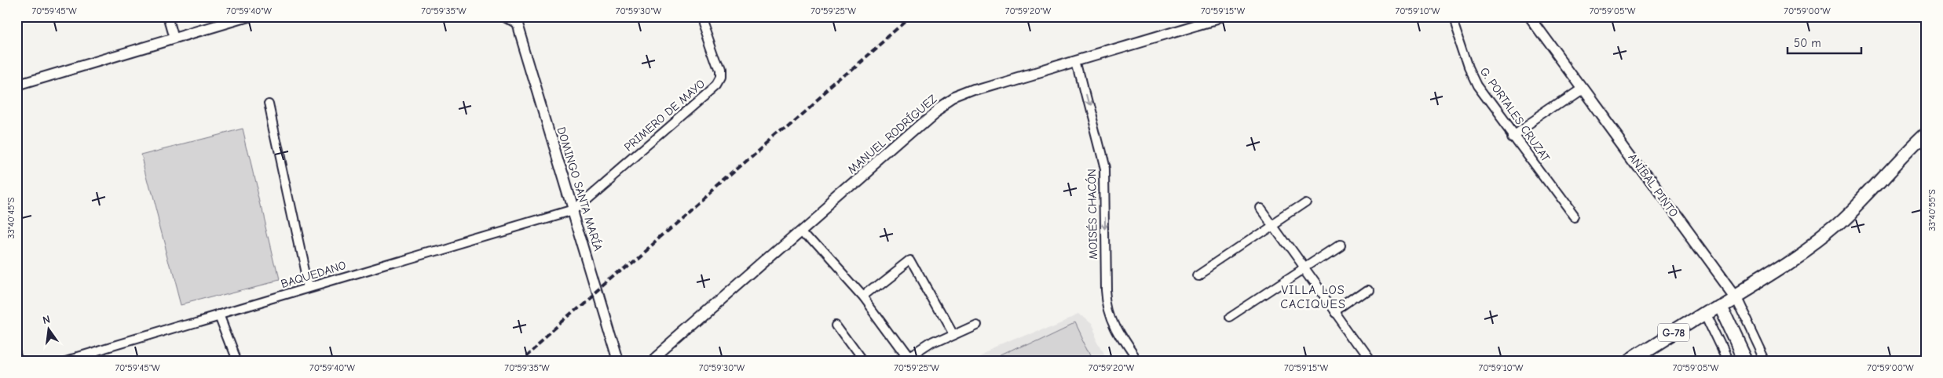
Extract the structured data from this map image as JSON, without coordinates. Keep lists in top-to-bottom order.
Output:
{
  "streets": {
    "main road": ["G-78"],
    "street": [
      "G. PORTALES CRUZAT",
      "PRIMERO DE MAYO",
      "MANUEL RODRÍGUEZ",
      "ANÍBAL PINTO",
      "DOMINGO SANTA MARÍA",
      "MOISÉS CHACÓN",
      "BAQUEDANO"
    ]
  },
  "crossings": [
    ["PRIMERO DE MAYO", "DOMINGO SANTA MARÍA"],
    ["PRIMERO DE MAYO", "BAQUEDANO"],
    ["MANUEL RODRÍGUEZ", "MOISÉS CHACÓN"],
    ["DOMINGO SANTA MARÍA", "BAQUEDANO"]
  ],
  "one_way": ["MOISÉS CHACÓN"],
  "districts": ["VILLA LOS CACIQUES"],
  "scale_bar": "50 m",
  "north": "top",
  "coordinates": [
    "70°59'45\"W",
    "70°59'40\"W",
    "70°59'35\"W",
    "70°59'30\"W",
    "70°59'25\"W",
    "70°59'20\"W",
    "70°59'15\"W",
    "70°59'10\"W",
    "70°59'05\"W",
    "70°59'00\"W",
    "33°40'55\"S",
    "33°40'45\"S"
  ]
}
